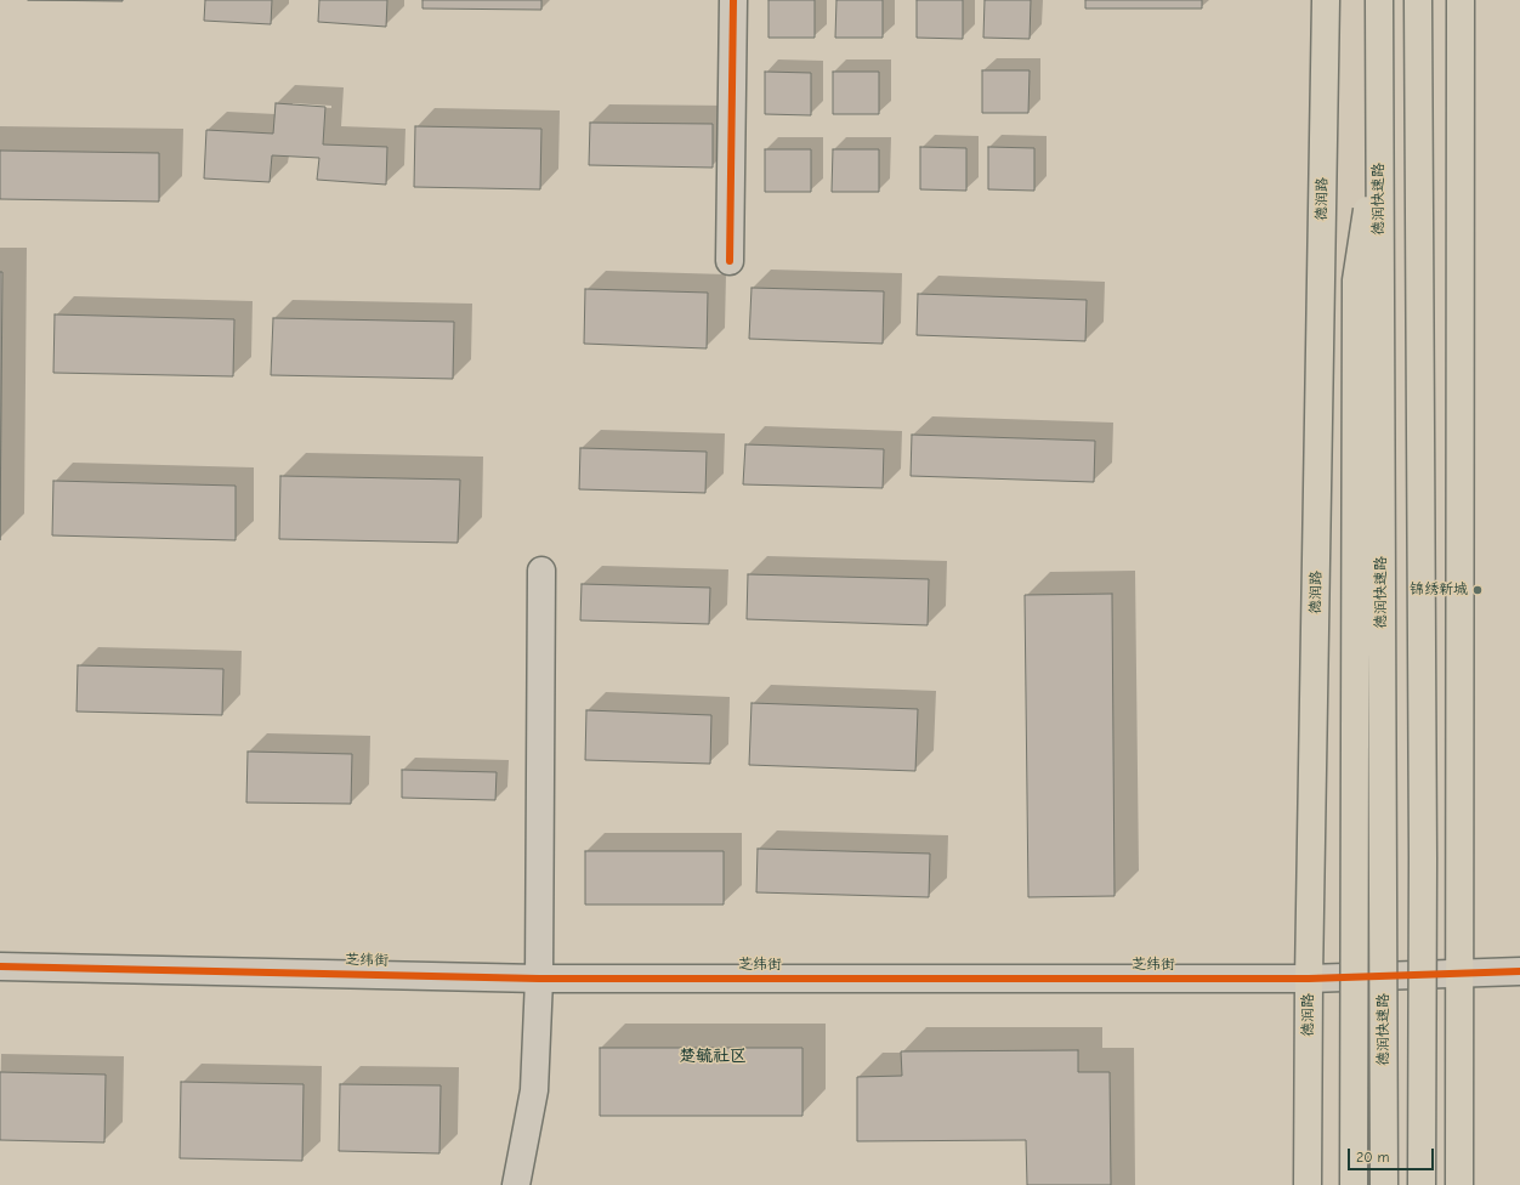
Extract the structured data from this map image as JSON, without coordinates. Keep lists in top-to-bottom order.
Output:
{
  "streets": {
    "main road": ["德润路", "德润快速路"],
    "street": ["芝纬街"]
  },
  "crossings": [
    ["德润路", "芝纬街"]
  ],
  "districts": ["楚毓社区"],
  "places": ["锦绣新城"],
  "scale_bar": "20 m"
}
